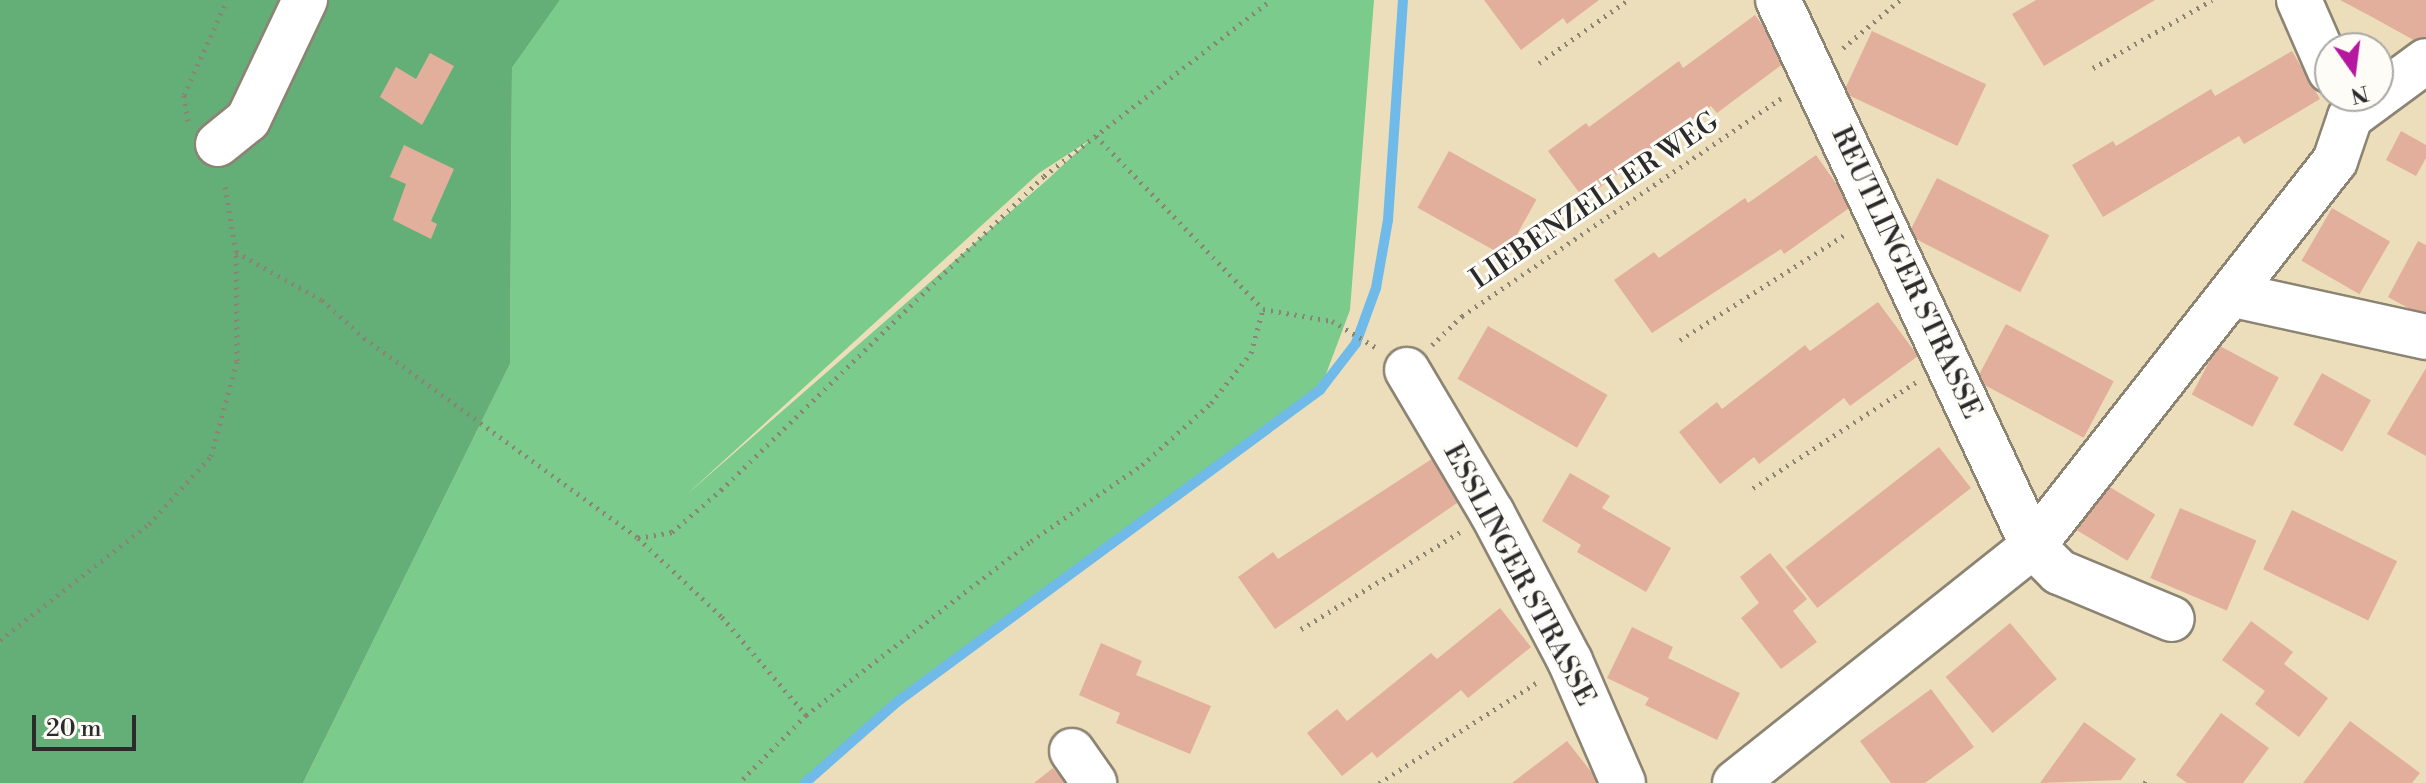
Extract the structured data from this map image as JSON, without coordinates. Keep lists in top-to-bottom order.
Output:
{
  "streets": {
    "street": ["REUTLINGER STRASSE", "ESSLINGER STRASSE"],
    "path": ["LIEBENZELLER WEG"]
  },
  "crossings": [
    ["LIEBENZELLER WEG", "REUTLINGER STRASSE"],
    ["LIEBENZELLER WEG", "ESSLINGER STRASSE"]
  ],
  "scale_bar": "20 m",
  "north": "bottom"
}
